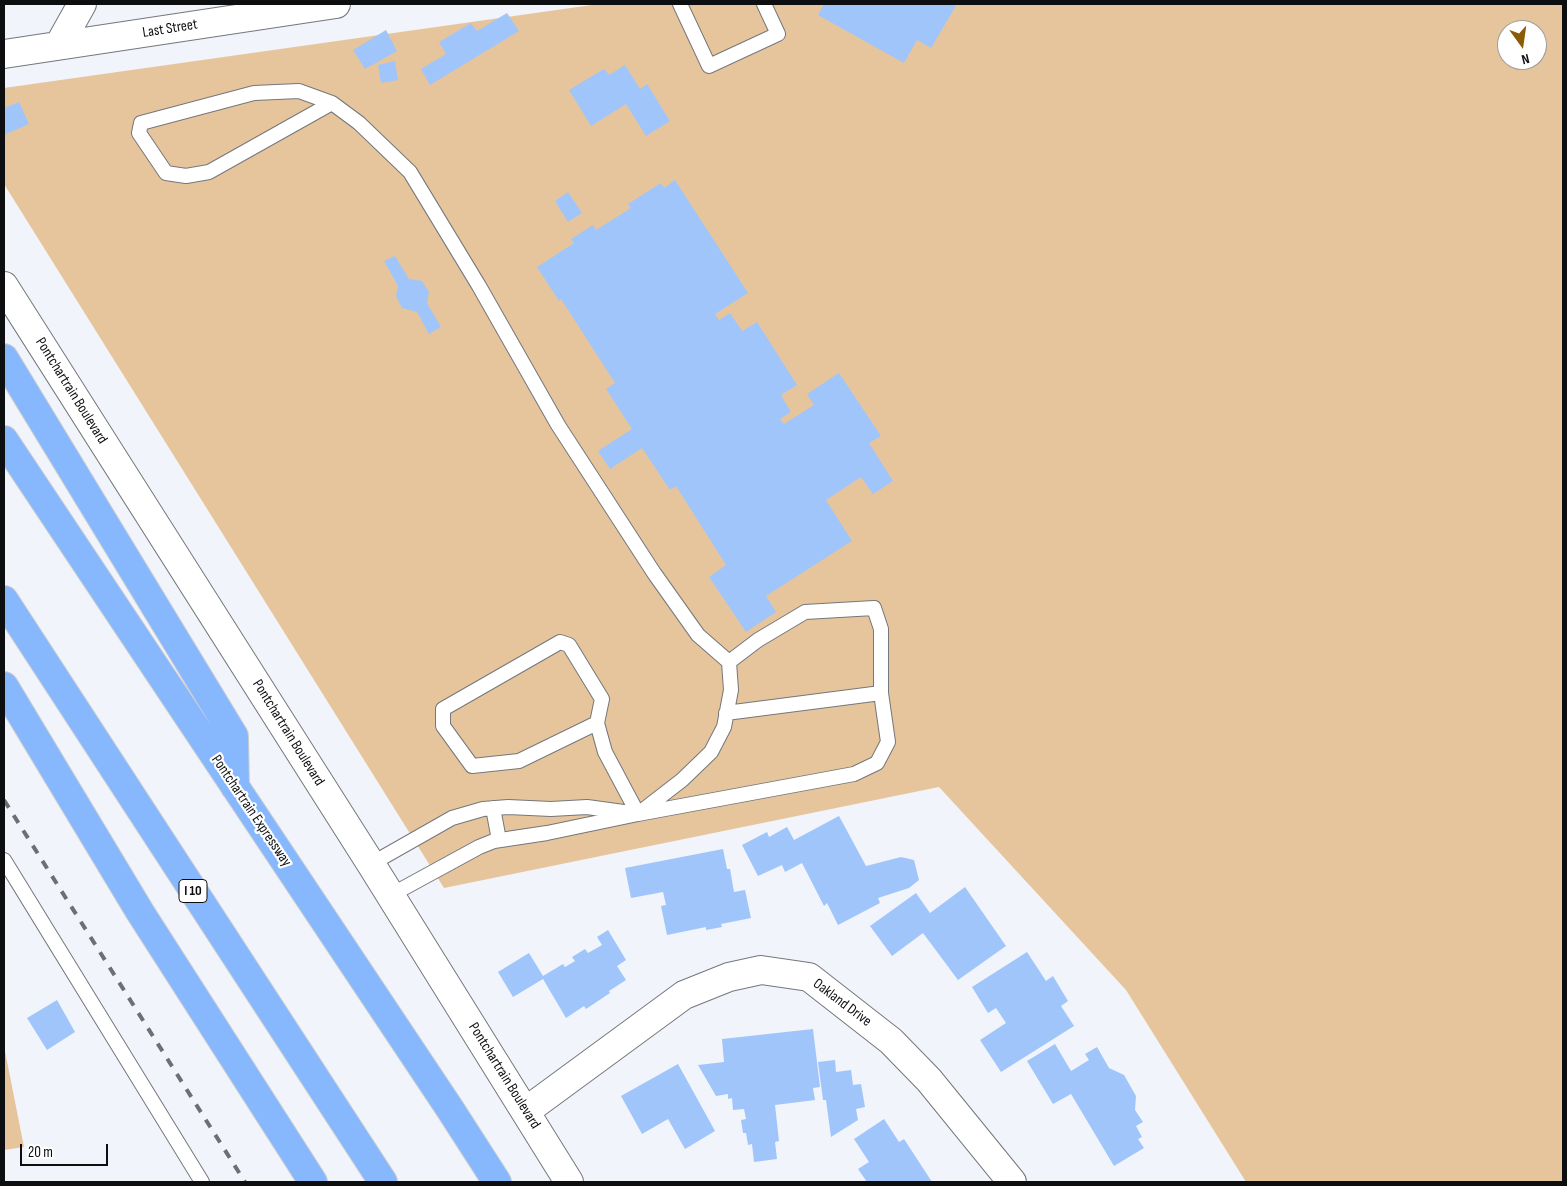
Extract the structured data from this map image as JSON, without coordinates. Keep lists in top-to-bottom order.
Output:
{
  "streets": {
    "highway": ["Pontchartrain Expressway", "I 10"],
    "street": ["Last Street", "Pontchartrain Boulevard", "Oakland Drive"]
  },
  "crossings": [
    ["Pontchartrain Boulevard", "Oakland Drive"]
  ],
  "scale_bar": "20 m",
  "north": "bottom"
}
